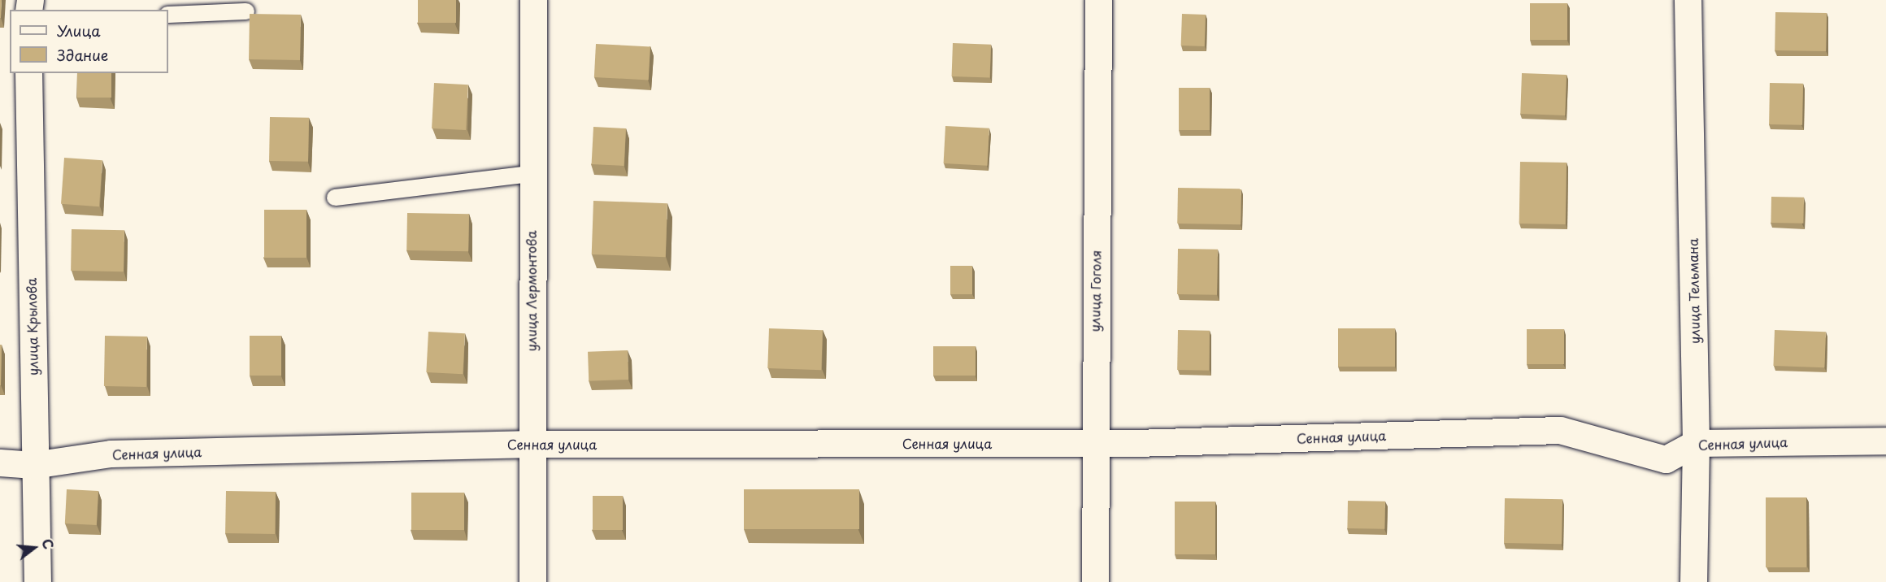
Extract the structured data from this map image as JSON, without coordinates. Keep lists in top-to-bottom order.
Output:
{
  "streets": {
    "street": [
      "улица Лермонтова",
      "улица Гоголя",
      "улица Тельмана",
      "улица Крылова",
      "Сенная улица"
    ]
  },
  "crossings": [
    ["улица Лермонтова", "Сенная улица"],
    ["улица Гоголя", "Сенная улица"],
    ["улица Тельмана", "Сенная улица"],
    ["улица Крылова", "Сенная улица"]
  ],
  "legend": ["Улица", "Здание"],
  "north": "right"
}
